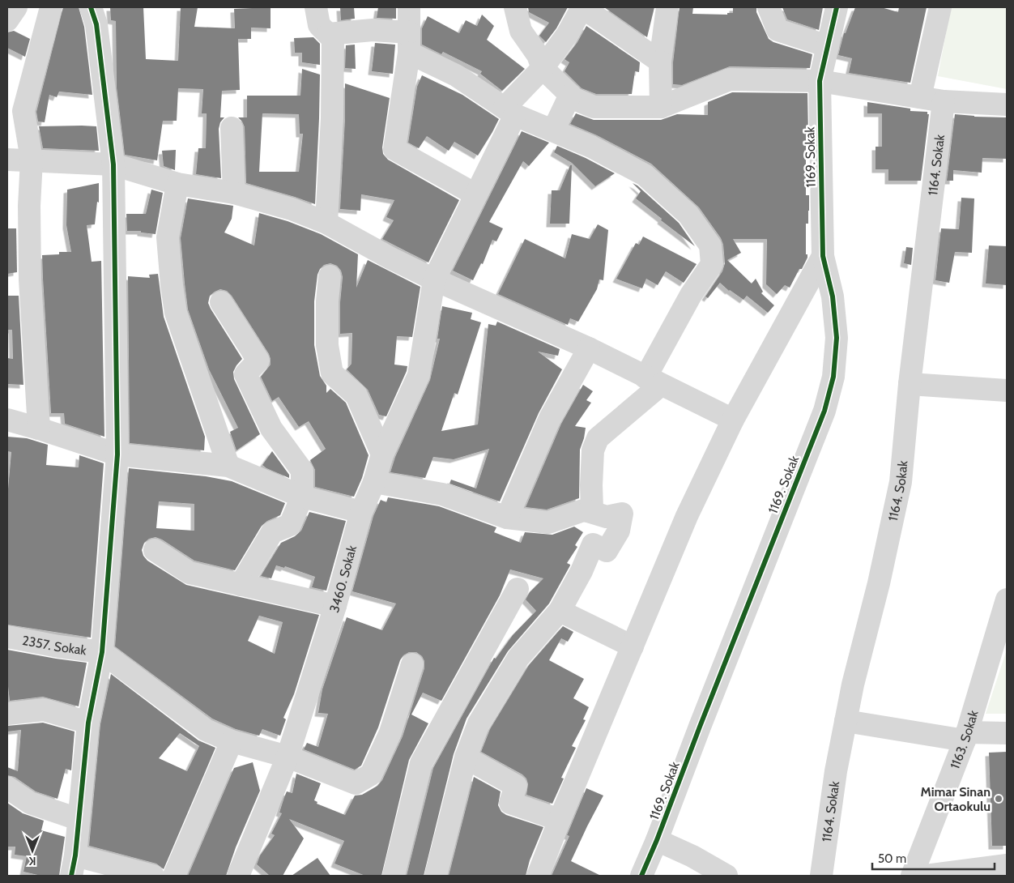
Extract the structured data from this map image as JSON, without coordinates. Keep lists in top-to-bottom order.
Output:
{
  "streets": {
    "street": [
      "1169. Sokak",
      "1164. Sokak",
      "3460. Sokak",
      "2357. Sokak",
      "1163. Sokak"
    ]
  },
  "places": ["Mimar Sinan Ortaokulu"],
  "scale_bar": "50 m",
  "north": "bottom"
}
